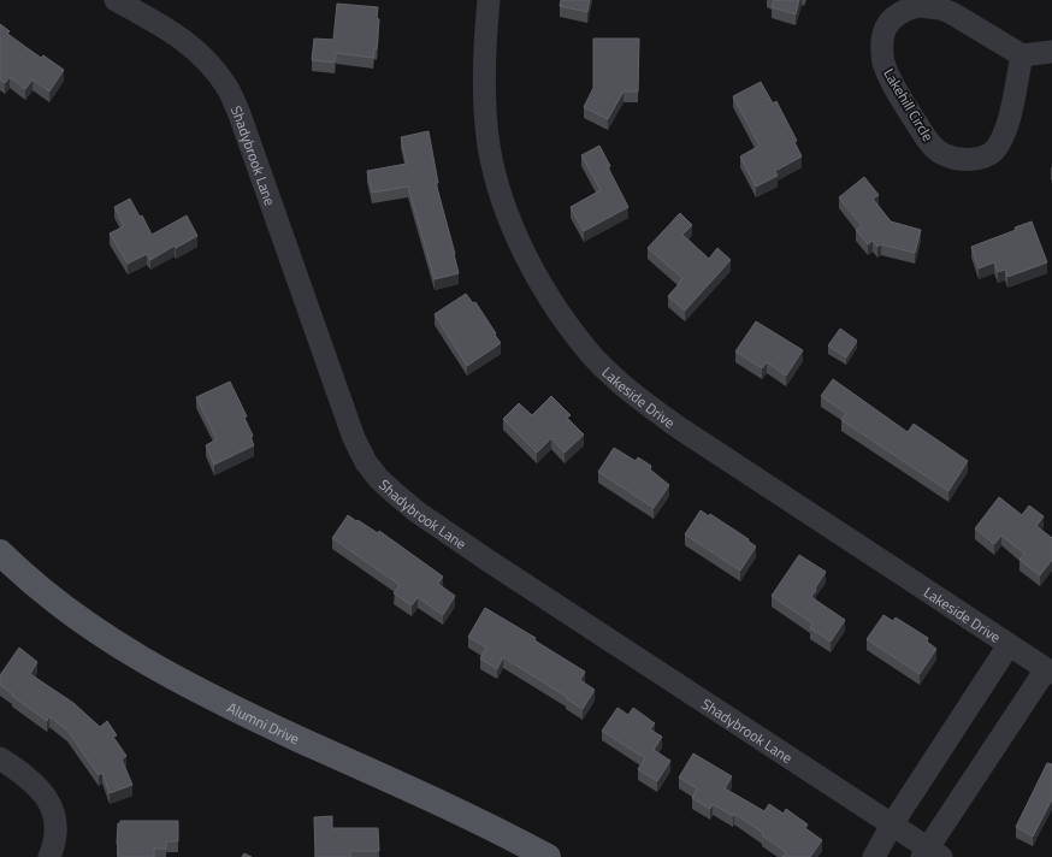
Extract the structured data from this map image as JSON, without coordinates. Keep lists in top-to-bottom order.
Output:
{
  "streets": {
    "main road": ["Alumni Drive"],
    "street": ["Lakehill Circle", "Shadybrook Lane", "Lakeside Drive"]
  },
  "crossings": [
    ["Shadybrook Lane", "Lakeside Drive"]
  ]
}
